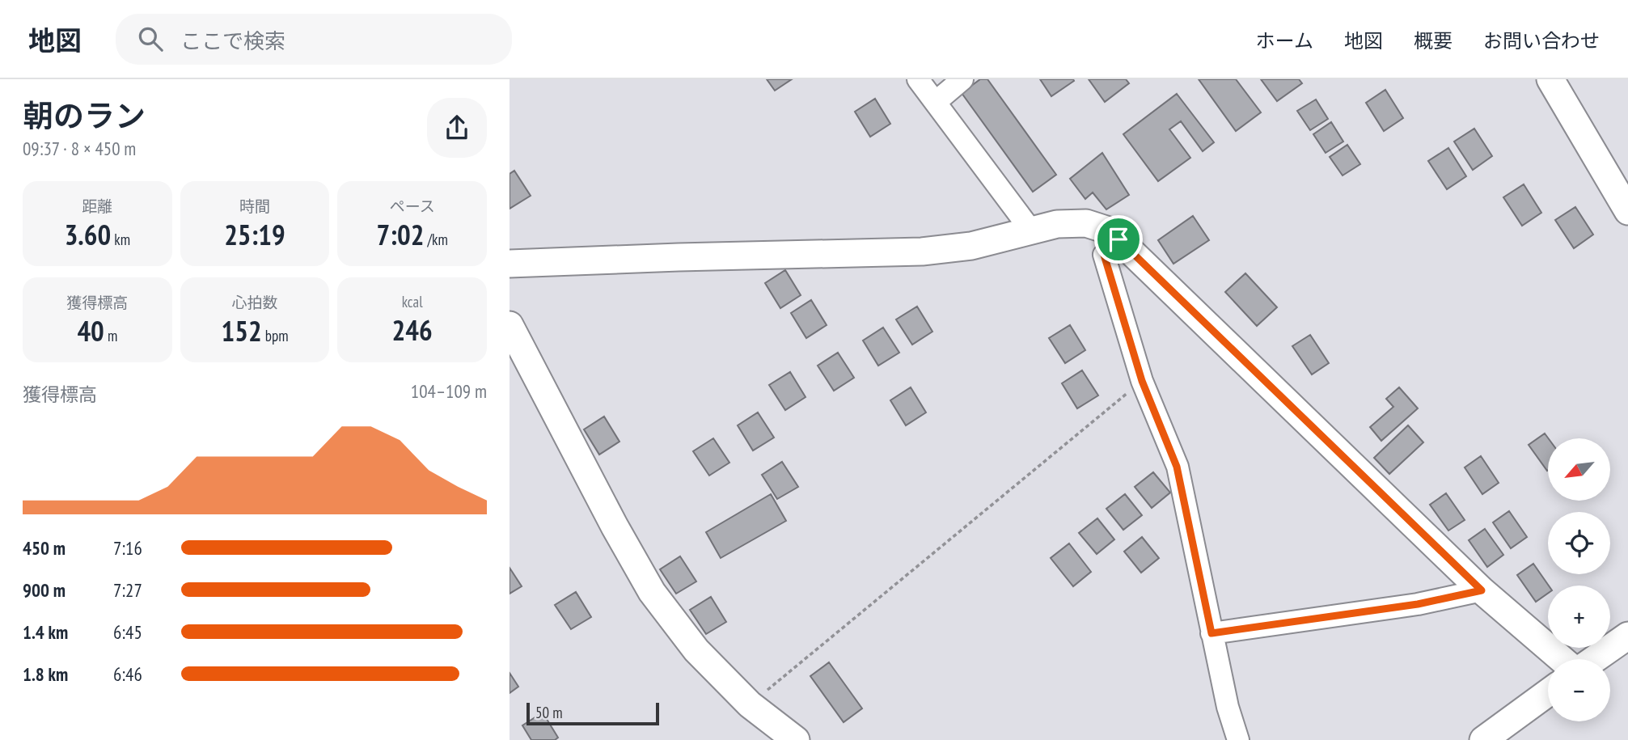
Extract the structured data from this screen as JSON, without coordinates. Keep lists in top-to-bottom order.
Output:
{
  "scale_bar": "50 m",
  "north": "bottom left",
  "page": {
    "header": "地図",
    "search": "ここで検索",
    "nav": [
      "ホーム",
      "地図",
      "概要",
      "お問い合わせ"
    ],
    "heading": ["朝のラン", "09:37 · 8 × 450 m"],
    "stats": [
      ["距離", "3.60 km"],
      ["時間", "25:19"],
      ["ペース", "7:02 /km"],
      ["獲得標高", "40 m"],
      ["心拍数", "152 bpm"],
      ["kcal", "246"]
    ],
    "chart": ["獲得標高", "104–109 m"],
    "map_buttons": ["+", "−"],
    "list": [
      {
        "name": "450 m",
        "note": "7:16"
      },
      {
        "name": "900 m",
        "note": "7:27"
      },
      {
        "name": "1.4 km",
        "note": "6:45"
      },
      {
        "name": "1.8 km",
        "note": "6:46"
      }
    ],
    "scale": "50 m"
  }
}
